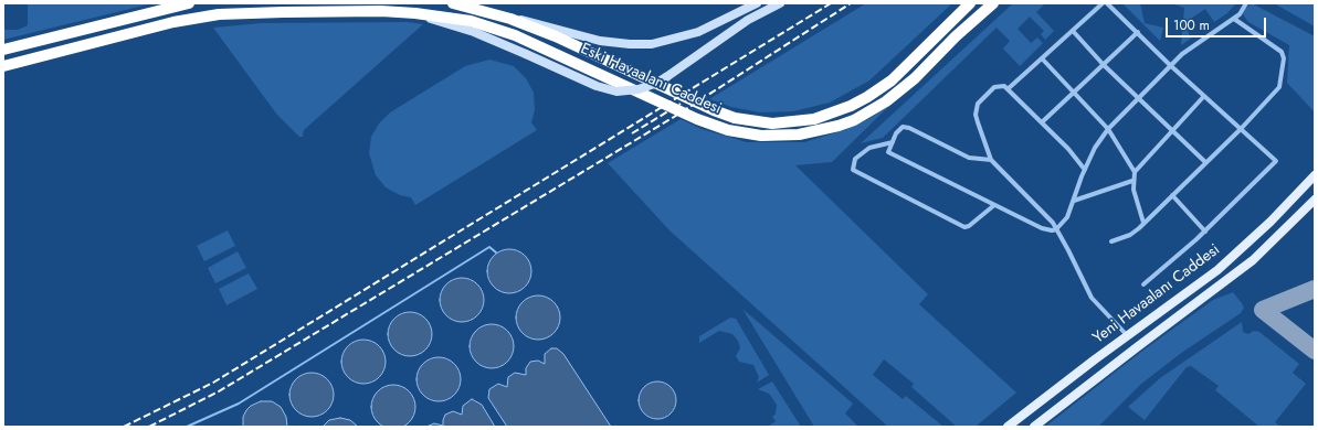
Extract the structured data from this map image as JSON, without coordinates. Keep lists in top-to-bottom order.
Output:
{
  "streets": {
    "highway": ["Eski Havaalanı Caddesi"],
    "main road": ["Yeni Havaalanı Caddesi"]
  },
  "scale_bar": "100 m"
}
